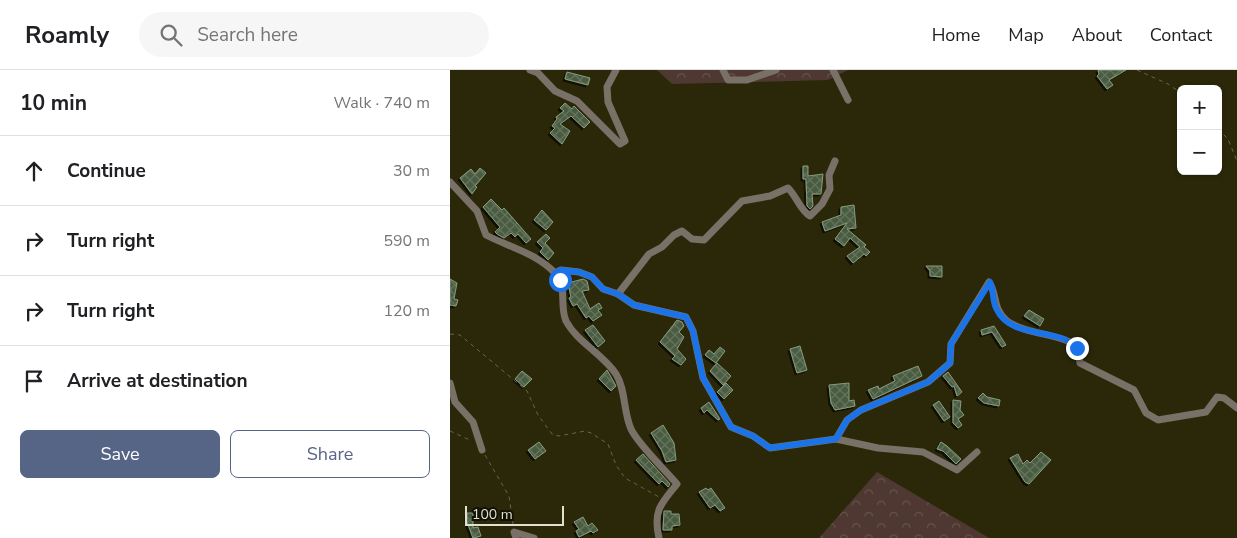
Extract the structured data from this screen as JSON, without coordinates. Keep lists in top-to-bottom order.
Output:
{
  "scale_bar": "100 m",
  "page": {
    "header": "Roamly",
    "search": "Search here",
    "nav": [
      "Home",
      "Map",
      "About",
      "Contact"
    ],
    "heading": ["10 min", "Walk · 740 m"],
    "map_buttons": ["+", "−"],
    "list": [
      ["Continue", "30 m"],
      ["Turn right", "590 m"],
      ["Turn right", "120 m"],
      "Arrive at destination"
    ],
    "buttons": ["Save", "Share"],
    "scale": "100 m"
  }
}
